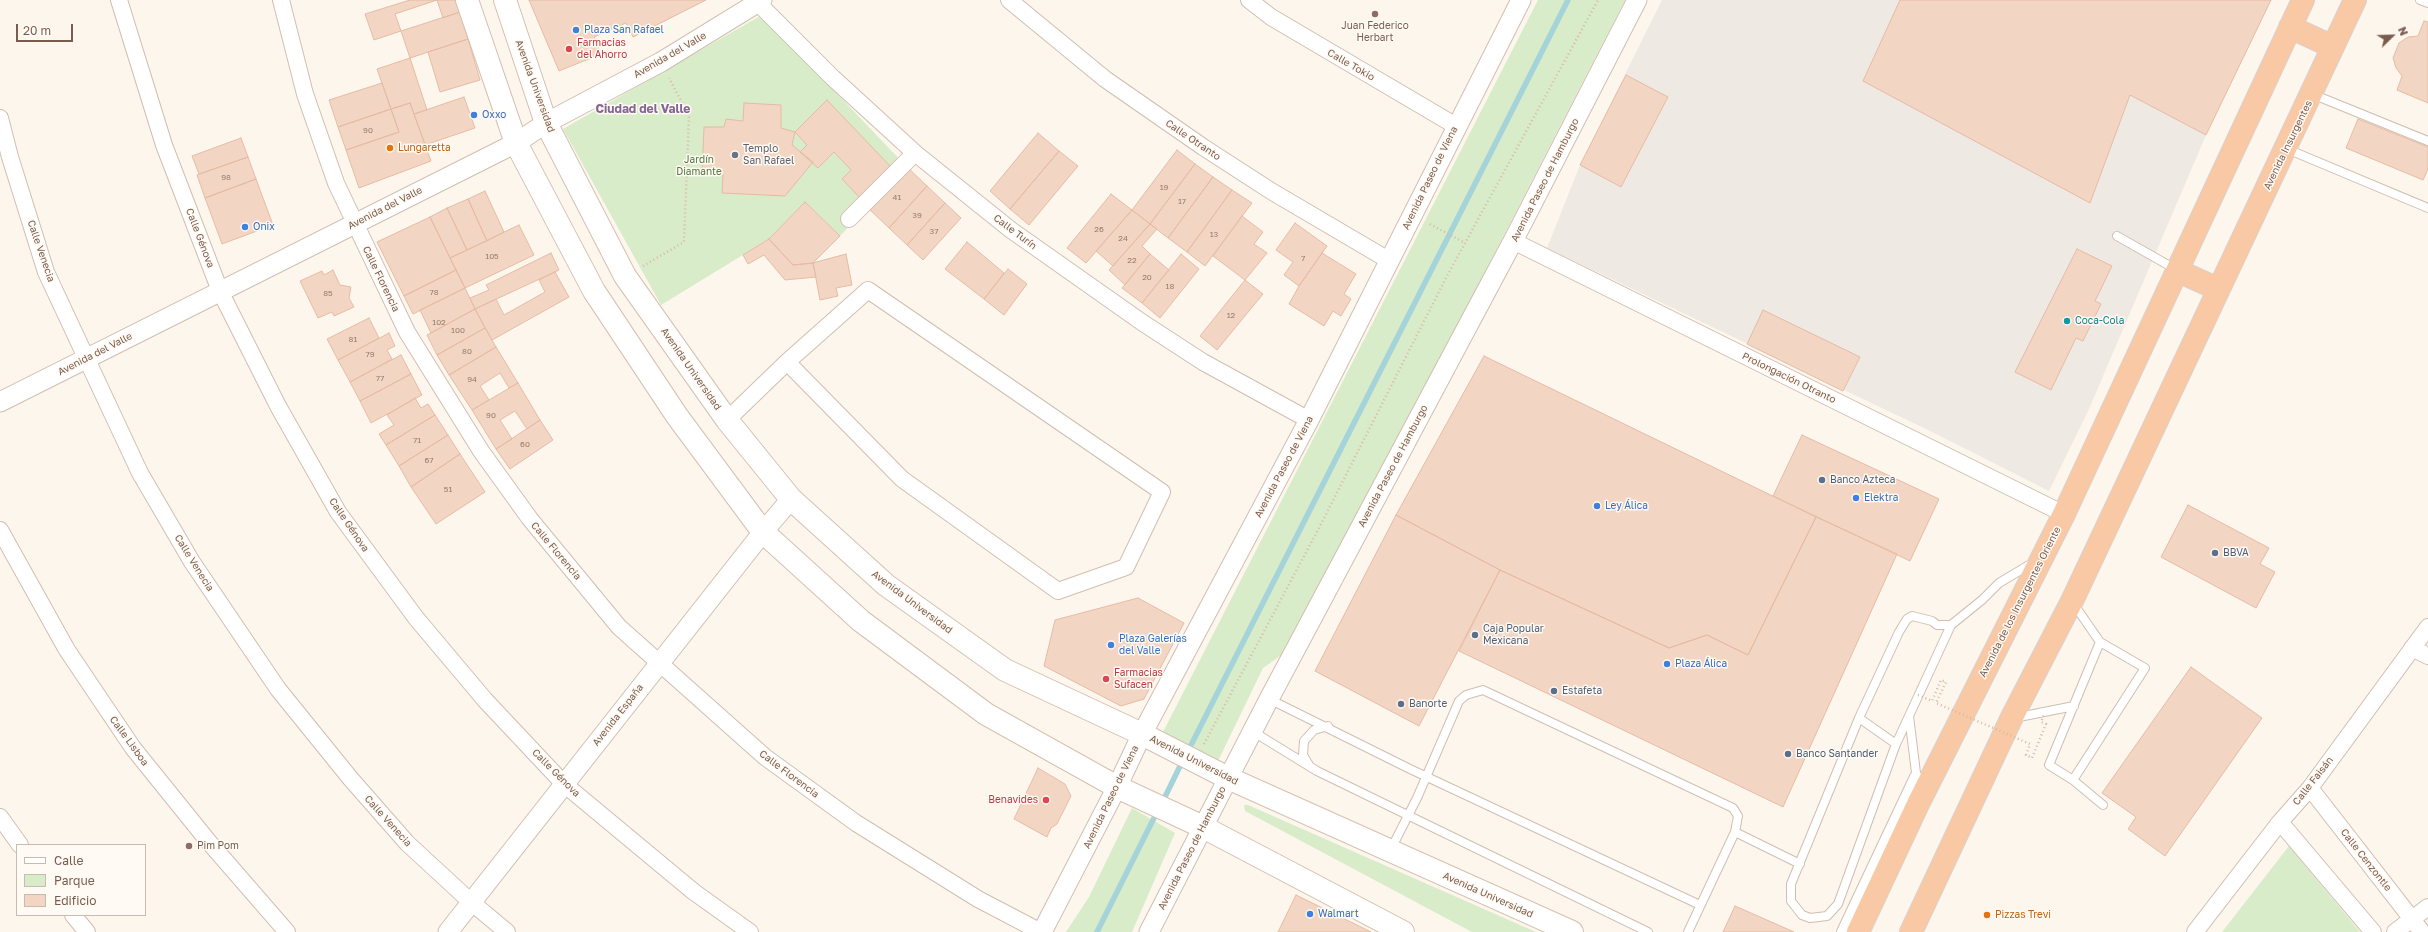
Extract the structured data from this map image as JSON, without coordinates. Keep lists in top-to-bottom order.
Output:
{
  "streets": {
    "highway": ["Avenida Insurgentes", "Avenida de los Insurgentes Oriente"],
    "main road": ["Avenida Universidad"],
    "street": [
      "Avenida del Valle",
      "Calle Tokio",
      "Calle Otranto",
      "Avenida Paseo de Viena",
      "Avenida Paseo de Hamburgo",
      "Calle Turín",
      "Calle Génova",
      "Calle Venecia",
      "Calle Florencia",
      "Prolongación Otranto",
      "Avenida España",
      "Calle Lisboa",
      "Calle Faisán",
      "Calle Cenzontle"
    ]
  },
  "crossings": [
    ["Avenida del Valle", "Avenida Universidad"],
    ["Avenida del Valle", "Calle Turín"],
    ["Avenida del Valle", "Calle Génova"],
    ["Avenida del Valle", "Calle Venecia"],
    ["Avenida del Valle", "Calle Florencia"],
    ["Calle Tokio", "Avenida Paseo de Viena"],
    ["Avenida Universidad", "Avenida Paseo de Viena"],
    ["Avenida Universidad", "Avenida Paseo de Hamburgo"],
    ["Avenida Universidad", "Avenida España"],
    ["Calle Otranto", "Avenida Paseo de Viena"],
    ["Avenida Paseo de Viena", "Calle Turín"],
    ["Avenida Paseo de Viena", "Calle Florencia"],
    ["Avenida Paseo de Hamburgo", "Prolongación Otranto"],
    ["Calle Génova", "Avenida España"],
    ["Calle Venecia", "Avenida España"],
    ["Calle Florencia", "Avenida España"],
    ["Prolongación Otranto", "Avenida de los Insurgentes Oriente"],
    ["Calle Faisán", "Calle Cenzontle"]
  ],
  "districts": ["Ciudad del Valle"],
  "parks": ["Jardín Diamante"],
  "places": [
    "Juan Federico Herbart",
    "Plaza San Rafael",
    "Farmacias del Ahorro",
    "Oxxo",
    "Lungaretta",
    "Templo San Rafael",
    "Onix",
    "Coca-Cola",
    "Banco Azteca",
    "Elektra",
    "Ley Álica",
    "BBVA",
    "Caja Popular Mexicana",
    "Plaza Galerías del Valle",
    "Plaza Álica",
    "Farmacias Sufacen",
    "Estafeta",
    "Banorte",
    "Banco Santander",
    "Benavides",
    "Pim Pom",
    "Walmart",
    "Pizzas Trevi"
  ],
  "house_numbers": [
    "90",
    "98",
    "19",
    "41",
    "17",
    "39",
    "26",
    "37",
    "13",
    "24",
    "105",
    "7",
    "22",
    "20",
    "18",
    "78",
    "85",
    "12",
    "102",
    "100",
    "81",
    "80",
    "79",
    "77",
    "94",
    "90",
    "71",
    "60",
    "67",
    "51"
  ],
  "legend": ["Calle", "Parque", "Edificio"],
  "scale_bar": "20 m",
  "north": "top right"
}
